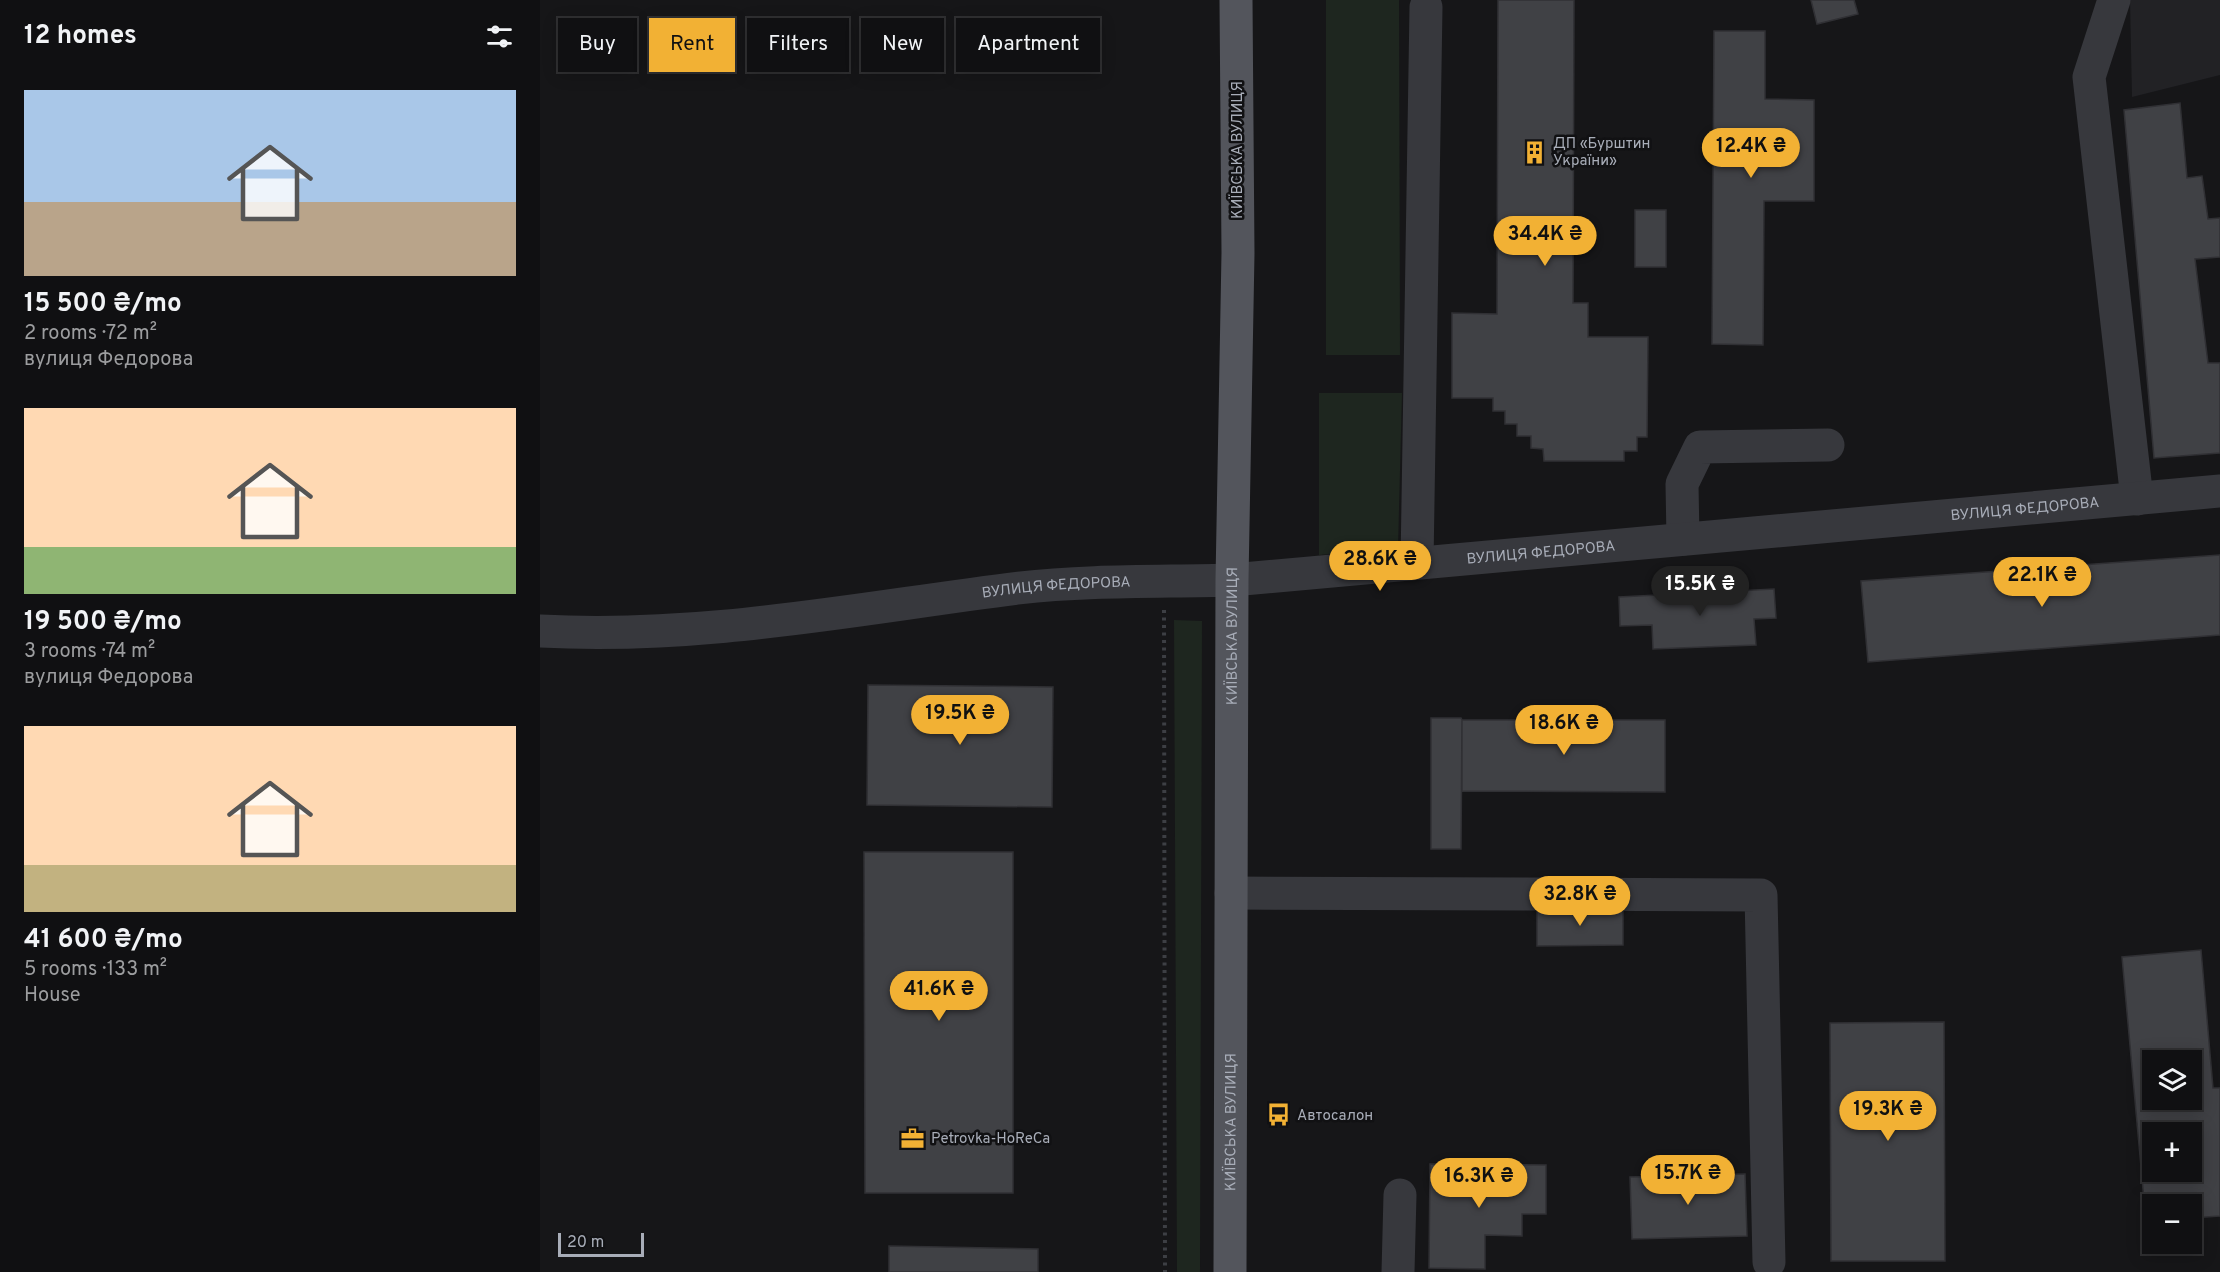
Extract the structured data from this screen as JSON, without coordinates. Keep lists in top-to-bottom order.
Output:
{
  "streets": {
    "main road": ["КИЇВСЬКА ВУЛИЦЯ"],
    "street": ["ВУЛИЦЯ ФЕДОРОВА"]
  },
  "crossings": [
    ["КИЇВСЬКА ВУЛИЦЯ", "ВУЛИЦЯ ФЕДОРОВА"]
  ],
  "places": {
    "building": ["ДП «Бурштин України»"],
    "bus stop": ["Автосалон"],
    "office": ["Petrovka-HoReCa"]
  },
  "scale_bar": "20 m",
  "page": {
    "heading": "12 homes",
    "chip": [
      "Buy",
      "Rent",
      "Filters",
      "New",
      "Apartment"
    ],
    "list": [
      {
        "name": "15 500 ₴/mo",
        "note": "2 rooms · 72 m² · вулиця Федорова"
      },
      {
        "name": "19 500 ₴/mo",
        "note": "3 rooms · 74 m² · вулиця Федорова"
      },
      {
        "name": "41 600 ₴/mo",
        "note": "5 rooms · 133 m² · House"
      }
    ],
    "price": [
      "12.4K ₴",
      "34.4K ₴",
      "28.6K ₴",
      "22.1K ₴",
      "15.5K ₴",
      "19.5K ₴",
      "18.6K ₴",
      "32.8K ₴",
      "41.6K ₴",
      "19.3K ₴",
      "15.7K ₴",
      "16.3K ₴"
    ],
    "map_buttons": ["+", "−"],
    "scale": "20 m"
  }
}
